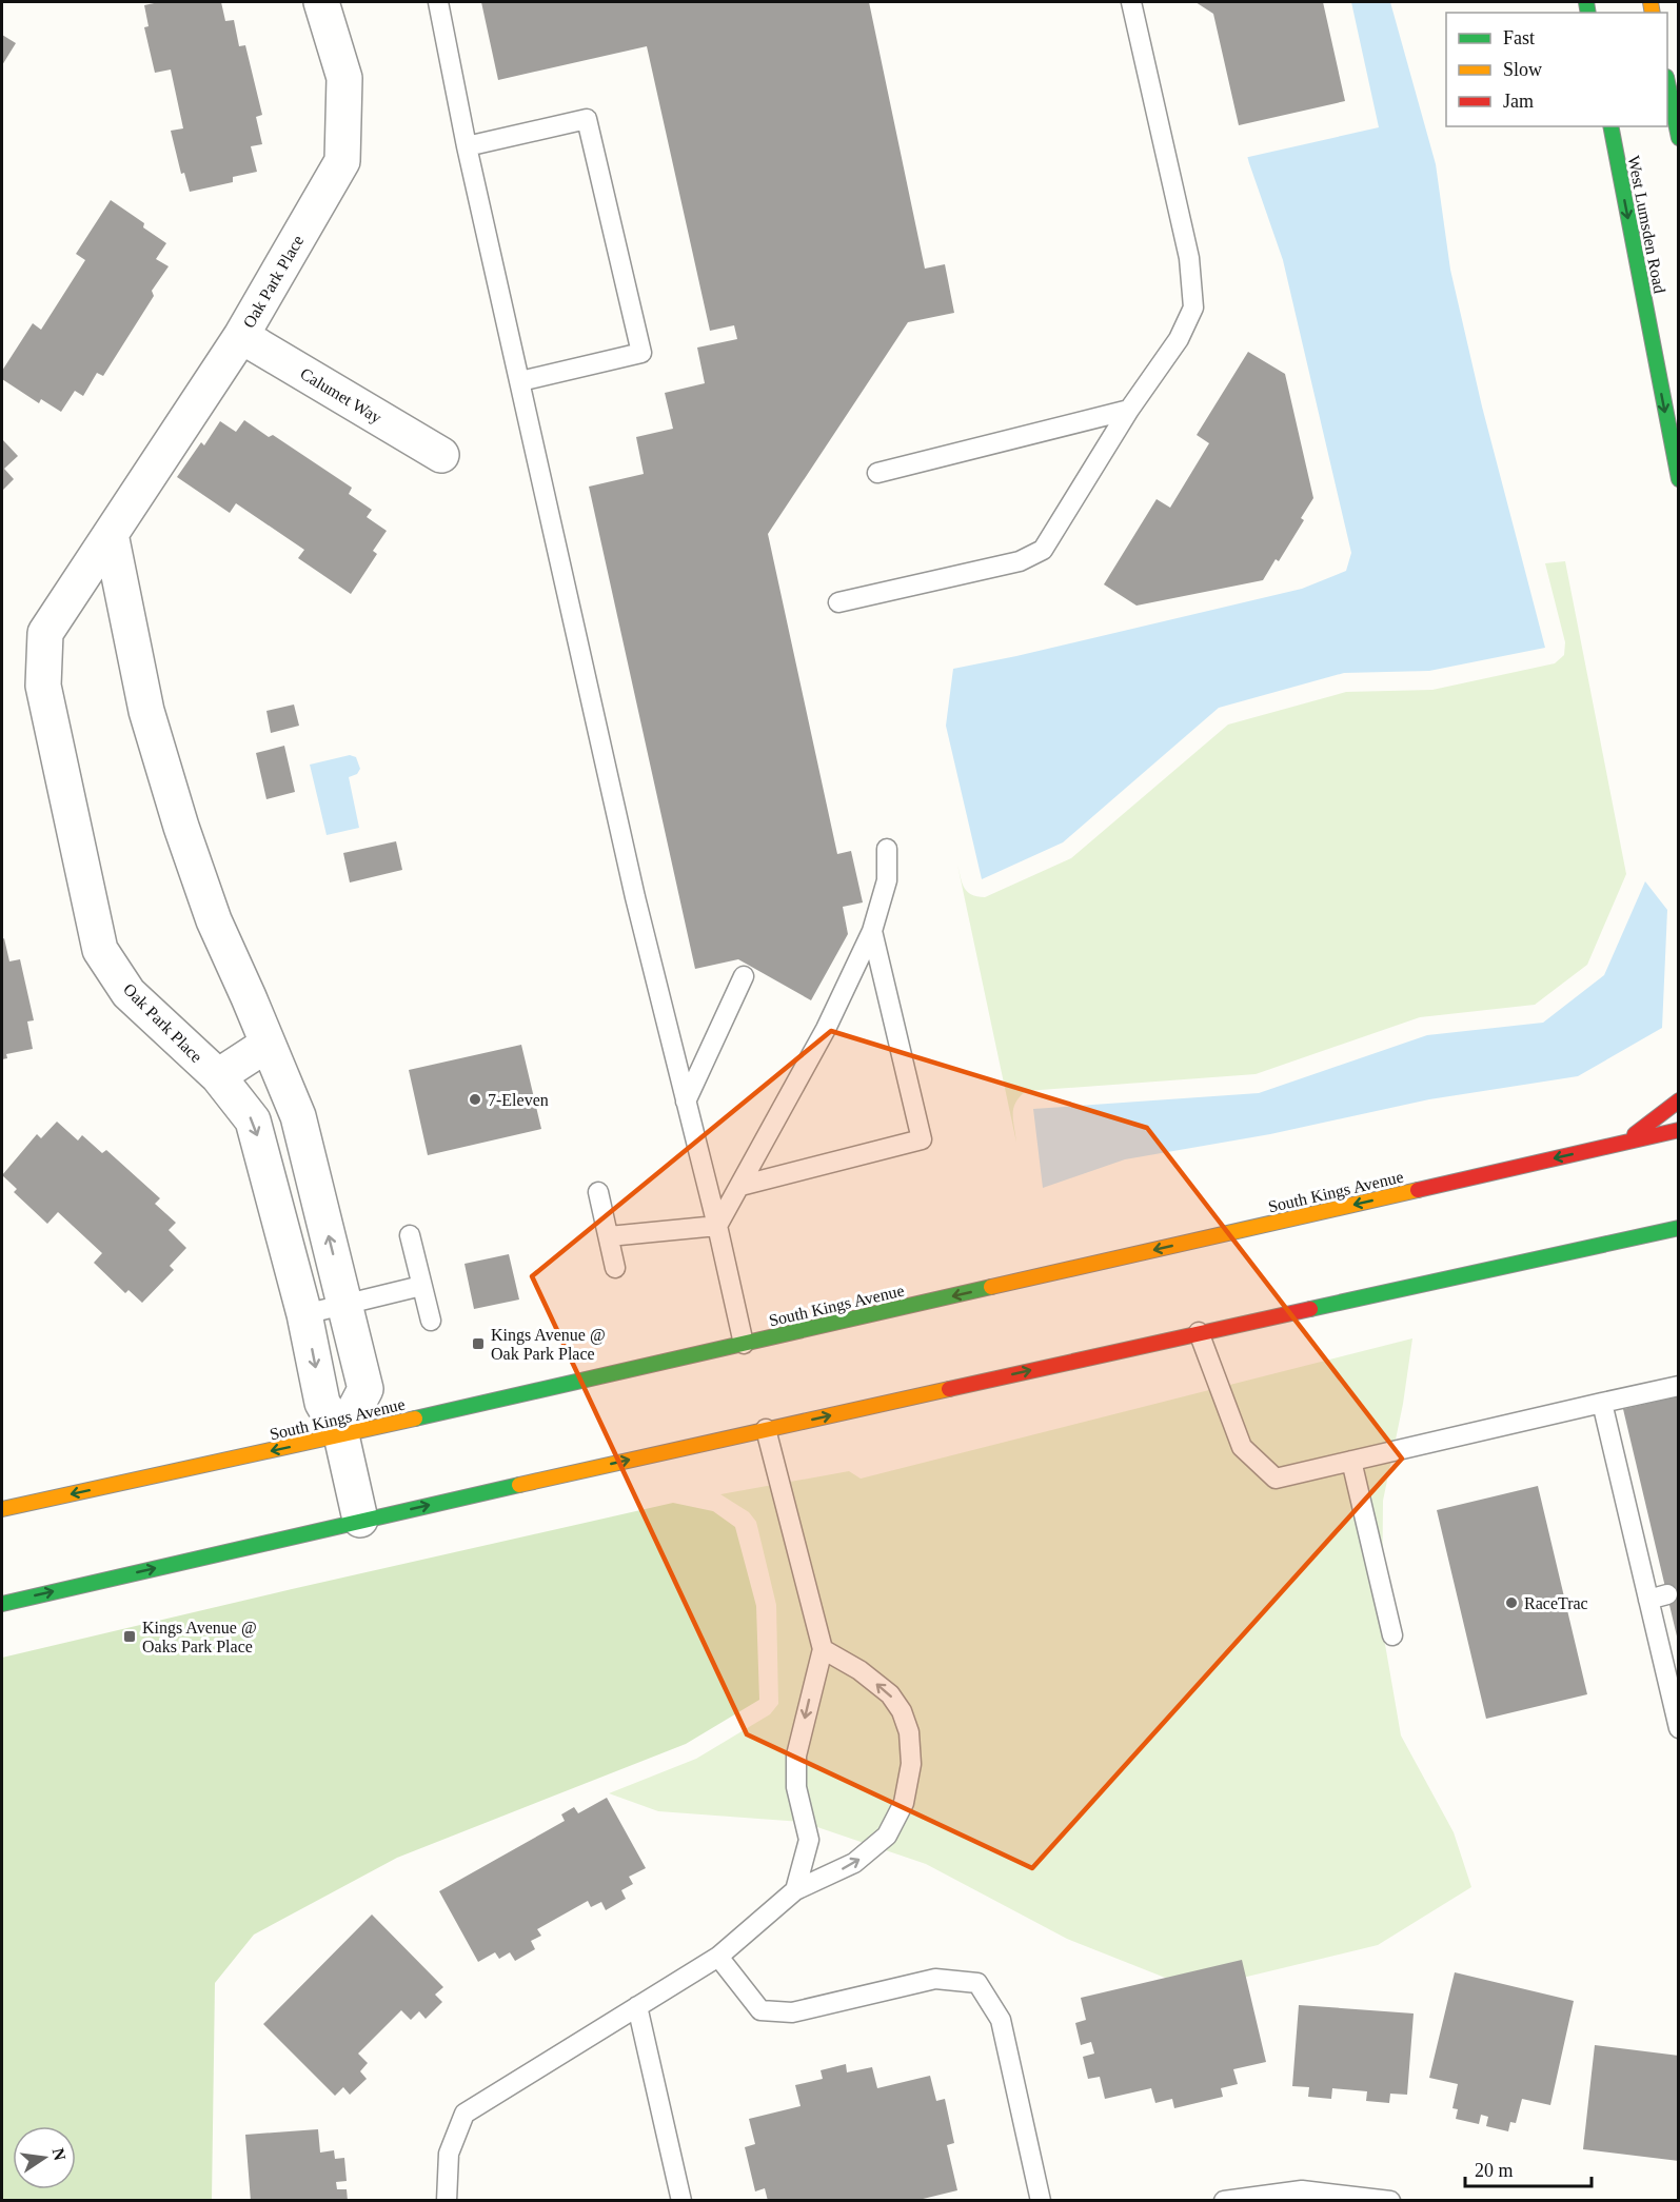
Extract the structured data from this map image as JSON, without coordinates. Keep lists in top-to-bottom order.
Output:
{
  "streets": {
    "main road": ["West Lumsden Road", "South Kings Avenue"],
    "street": ["Oak Park Place", "Calumet Way"]
  },
  "crossings": [
    ["Oak Park Place", "Calumet Way"],
    ["Oak Park Place", "South Kings Avenue"]
  ],
  "one_way": ["West Lumsden Road"],
  "places": {
    "other": ["7-Eleven", "RaceTrac"],
    "transit": ["Kings Avenue @ Oak Park Place", "Kings Avenue @ Oaks Park Place"]
  },
  "legend": ["Fast", "Slow", "Jam"],
  "scale_bar": "20 m",
  "north": "right"
}
